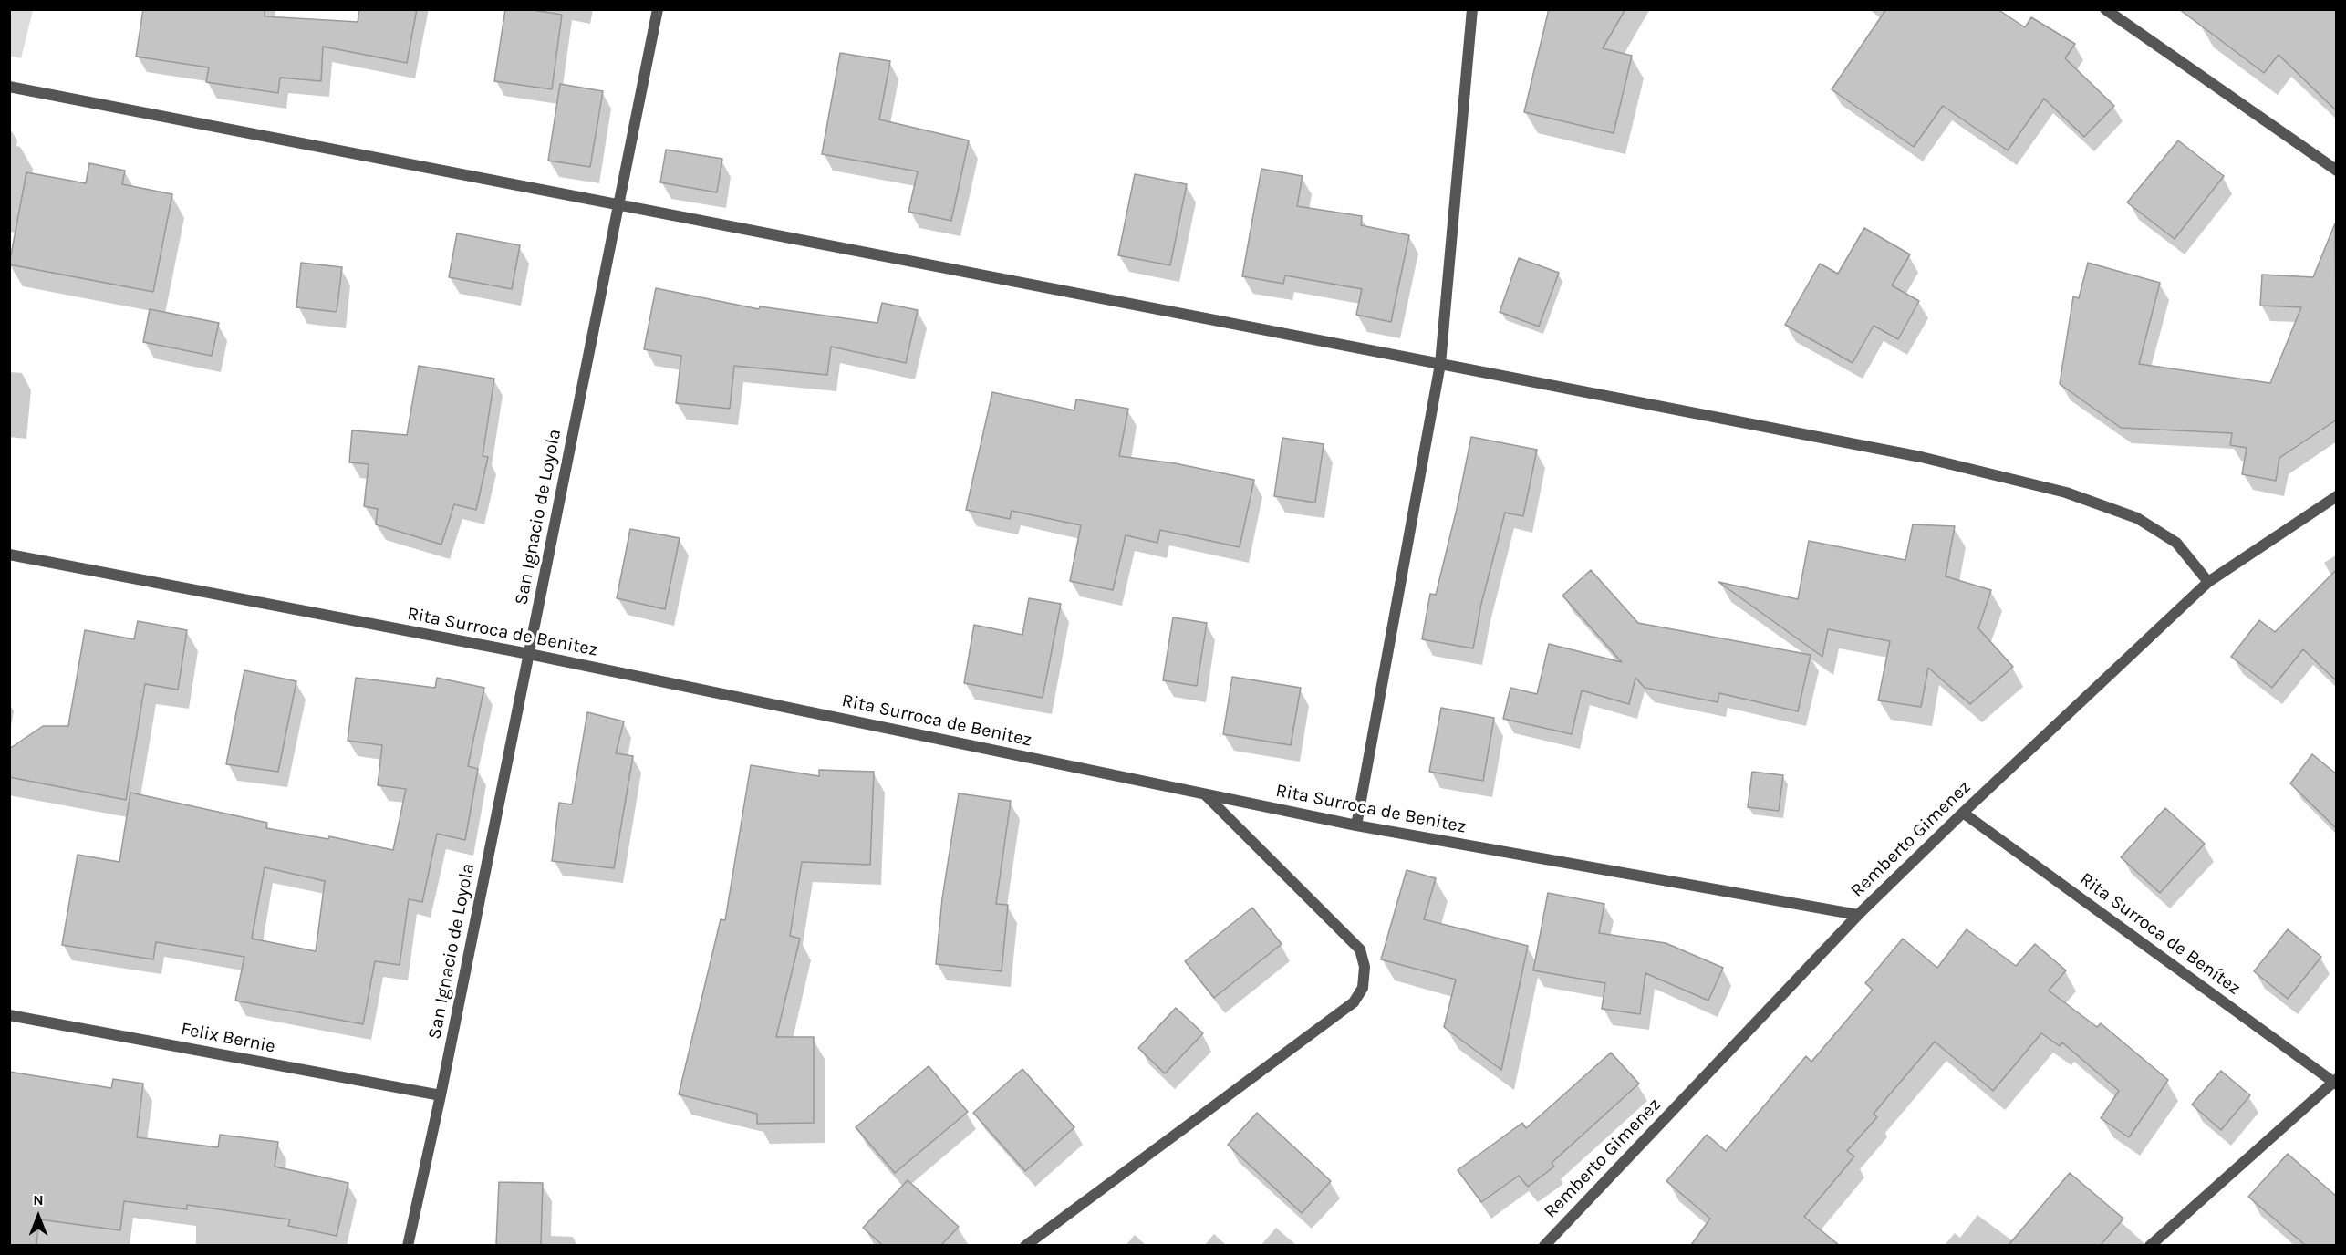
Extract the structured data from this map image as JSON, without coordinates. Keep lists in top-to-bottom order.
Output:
{
  "streets": {
    "street": [
      "San Ignacio de Loyola",
      "Rita Surroca de Benitez",
      "Remberto Gimenez",
      "Rita Surroca de Benítez",
      "Felix Bernie"
    ]
  },
  "crossings": [
    ["San Ignacio de Loyola", "Rita Surroca de Benitez"],
    ["San Ignacio de Loyola", "Felix Bernie"],
    ["Rita Surroca de Benitez", "Remberto Gimenez"],
    ["Remberto Gimenez", "Rita Surroca de Benítez"]
  ],
  "north": "top"
}
